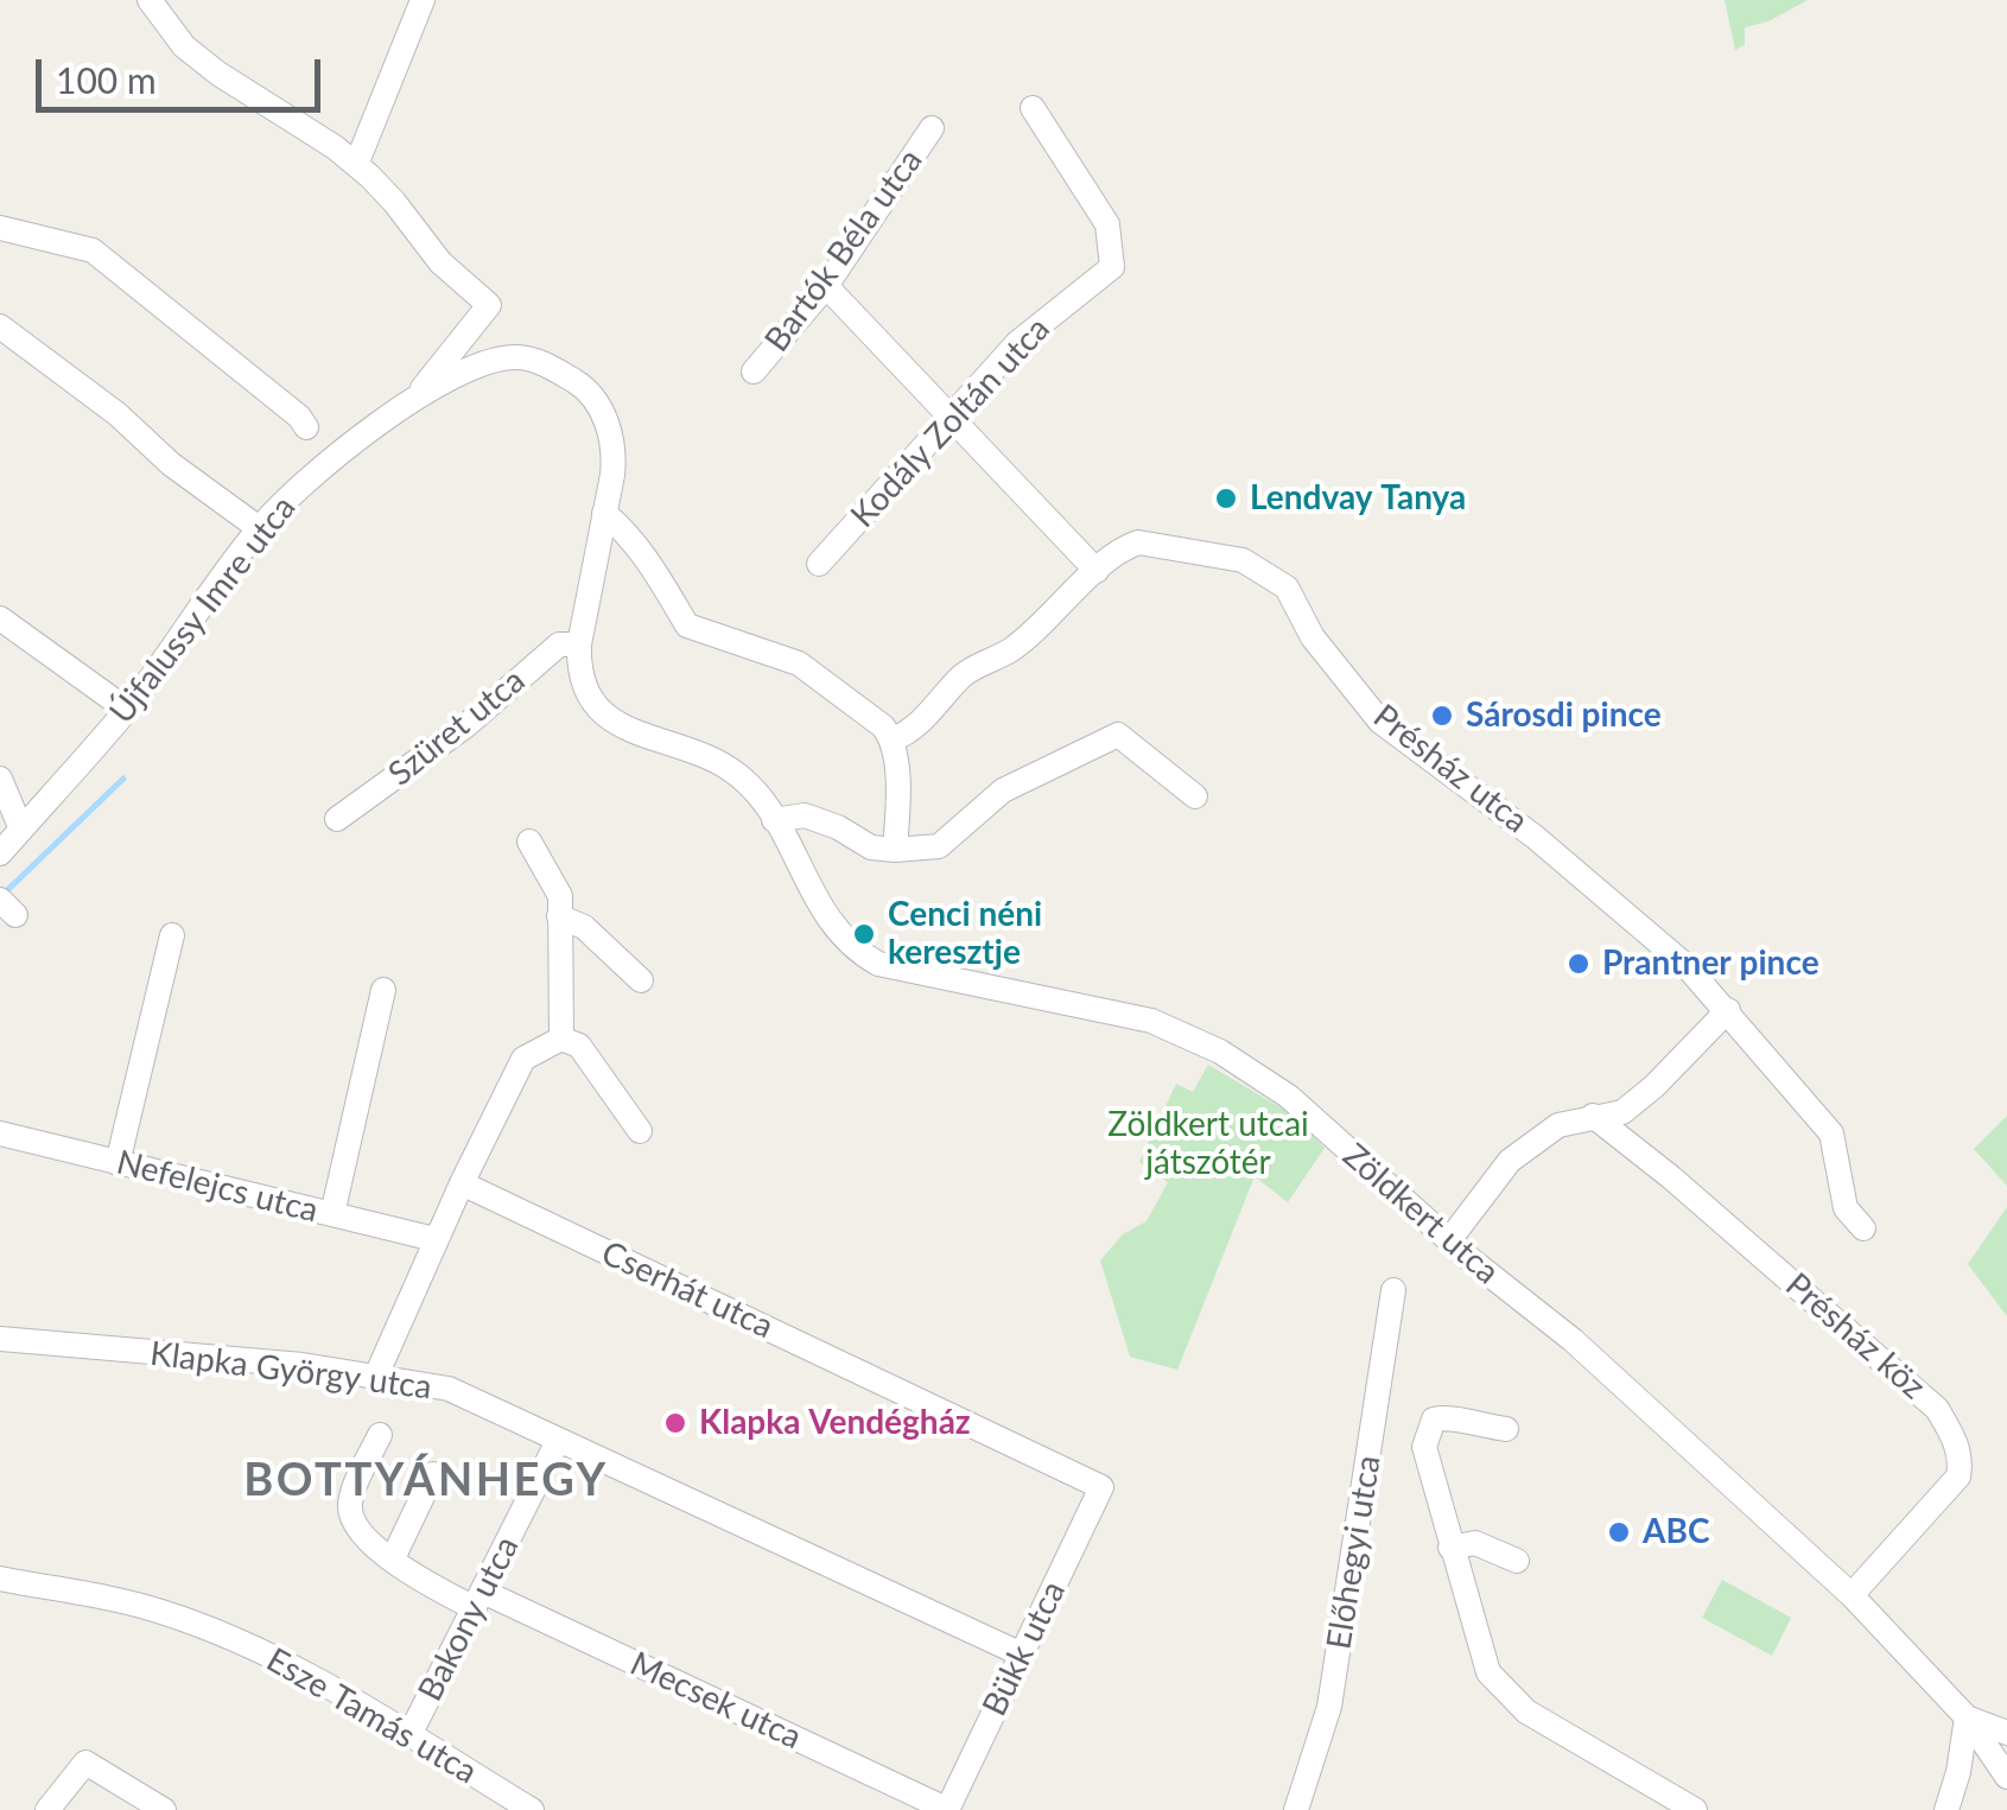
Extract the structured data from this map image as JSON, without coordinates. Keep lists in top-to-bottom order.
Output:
{
  "streets": {
    "street": [
      "Bartók Béla utca",
      "Kodály Zoltán utca",
      "Újfalussy Imre utca",
      "Szüret utca",
      "Présház utca",
      "Nefelejcs utca",
      "Zöldkert utca",
      "Cserhát utca",
      "Présház köz",
      "Klapka György utca",
      "Előhegyi utca",
      "Bakony utca",
      "Bükk utca",
      "Mecsek utca",
      "Esze Tamás utca"
    ]
  },
  "crossings": [
    ["Újfalussy Imre utca", "Szüret utca"],
    ["Újfalussy Imre utca", "Zöldkert utca"],
    ["Zöldkert utca", "Présház köz"],
    ["Cserhát utca", "Bükk utca"],
    ["Klapka György utca", "Bakony utca"],
    ["Klapka György utca", "Bükk utca"],
    ["Bakony utca", "Mecsek utca"],
    ["Bakony utca", "Esze Tamás utca"],
    ["Bükk utca", "Mecsek utca"]
  ],
  "districts": ["BOTTYÁNHEGY"],
  "parks": ["Zöldkert utcai játszótér"],
  "places": [
    "Lendvay Tanya",
    "Sárosdi pince",
    "Cenci néni keresztje",
    "Prantner pince",
    "Klapka Vendégház",
    "ABC"
  ],
  "scale_bar": "100 m"
}
